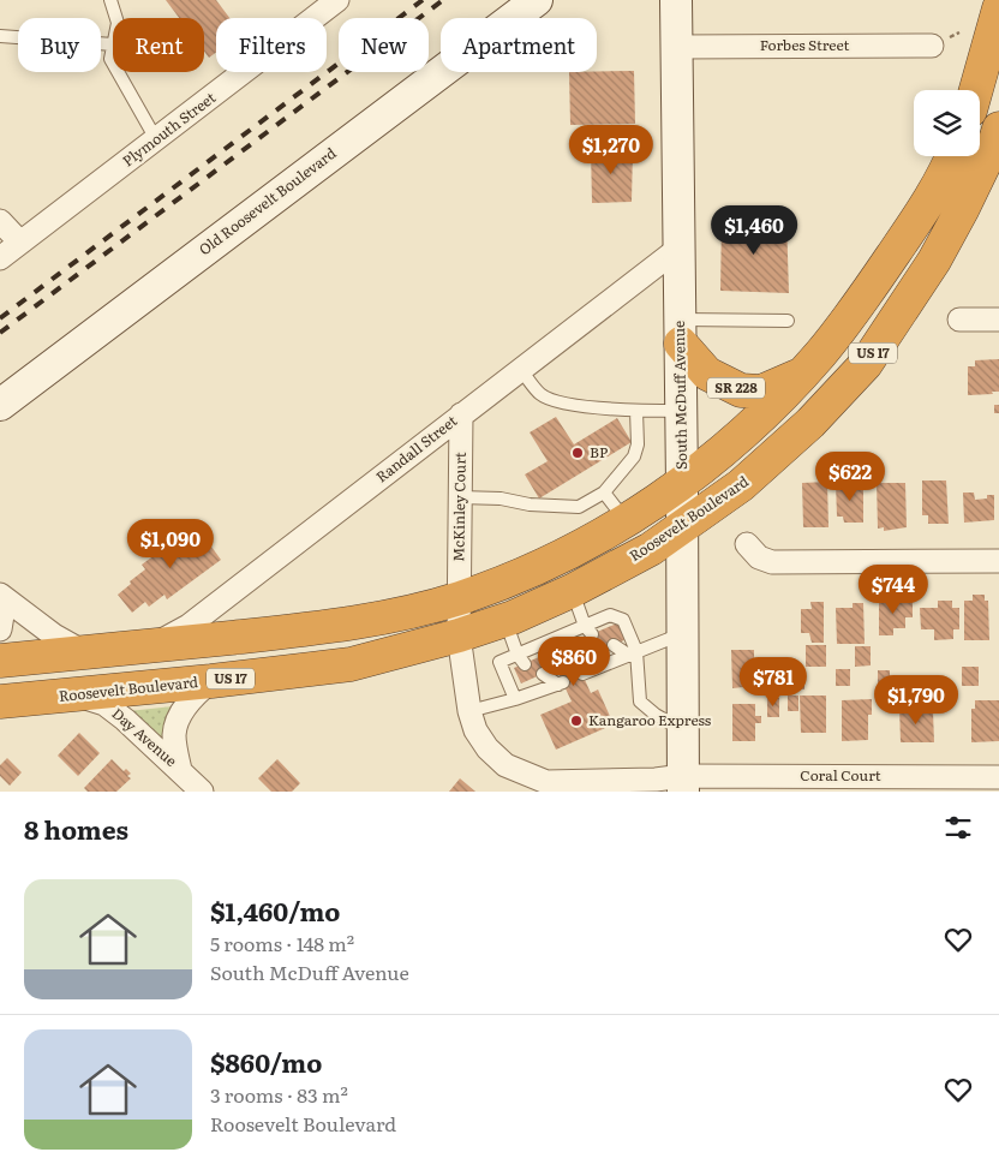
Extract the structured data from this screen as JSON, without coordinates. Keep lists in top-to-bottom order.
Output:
{
  "streets": {
    "highway": ["US 17", "SR 228", "Roosevelt Boulevard"],
    "main road": ["Old Roosevelt Boulevard", "South McDuff Avenue"],
    "street": [
      "Forbes Street",
      "Plymouth Street",
      "Randall Street",
      "McKinley Court",
      "Day Avenue",
      "Coral Court"
    ]
  },
  "crossings": [
    ["Forbes Street", "South McDuff Avenue"],
    ["US 17", "SR 228"],
    ["US 17", "South McDuff Avenue"],
    ["US 17", "Randall Street"],
    ["US 17", "McKinley Court"],
    ["SR 228", "South McDuff Avenue"],
    ["South McDuff Avenue", "Randall Street"],
    ["South McDuff Avenue", "Roosevelt Boulevard"],
    ["South McDuff Avenue", "Coral Court"],
    ["Randall Street", "McKinley Court"],
    ["McKinley Court", "Roosevelt Boulevard"],
    ["McKinley Court", "Coral Court"],
    ["Roosevelt Boulevard", "Day Avenue"]
  ],
  "places": ["BP", "Kangaroo Express"],
  "page": {
    "chip": [
      "Buy",
      "Rent",
      "Filters",
      "New",
      "Apartment"
    ],
    "price": [
      "$1,270",
      "$1,460",
      "$622",
      "$1,090",
      "$744",
      "$860",
      "$781",
      "$1,790"
    ],
    "heading": "8 homes",
    "list": [
      {
        "name": "$1,460/mo",
        "note": "5 rooms · 148 m² · South McDuff Avenue"
      },
      {
        "name": "$860/mo",
        "note": "3 rooms · 83 m² · Roosevelt Boulevard"
      }
    ]
  }
}
